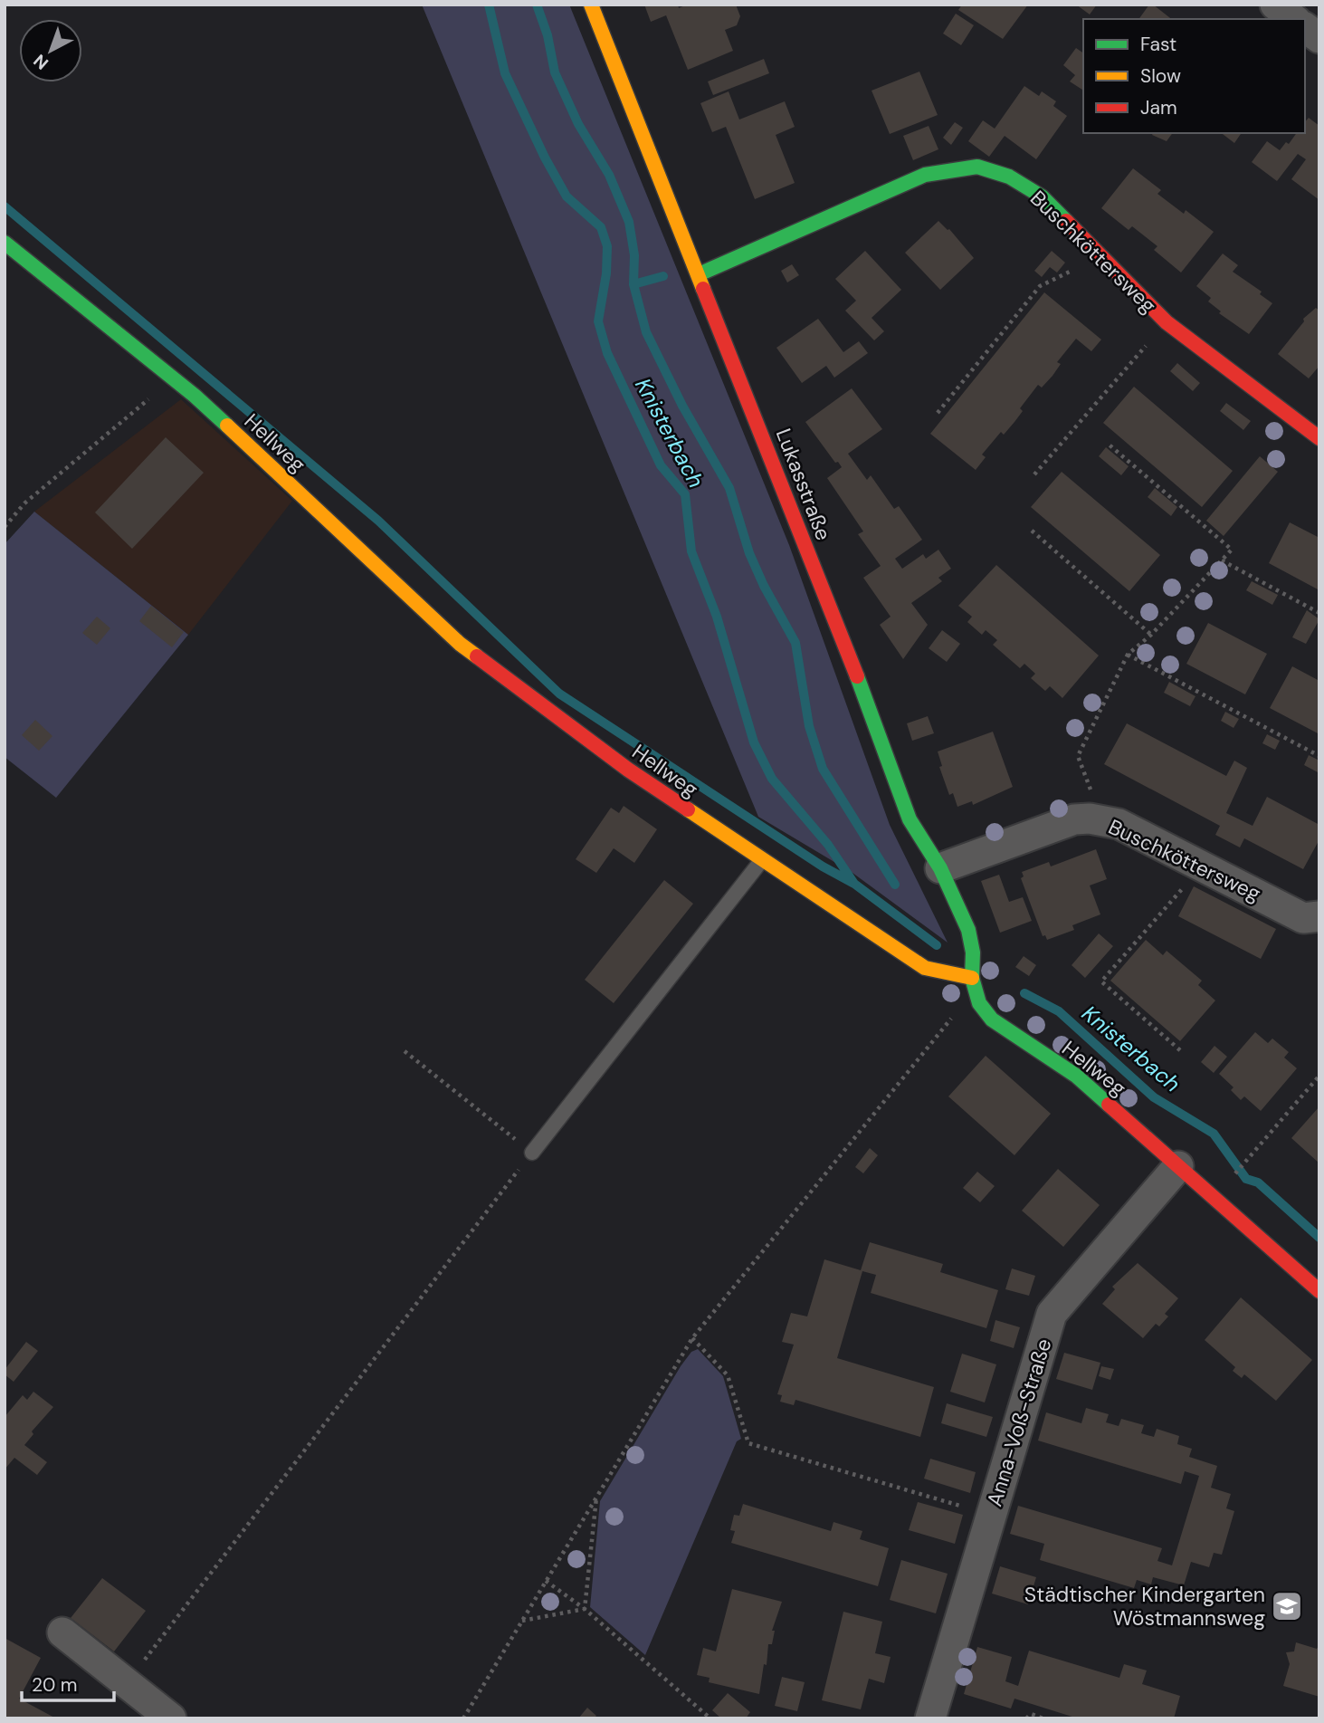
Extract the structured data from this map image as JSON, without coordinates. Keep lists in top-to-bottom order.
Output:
{
  "streets": {
    "street": [
      "Buschköttersweg",
      "Hellweg",
      "Lukasstraße",
      "Anna-Voß-Straße"
    ]
  },
  "crossings": [
    ["Buschköttersweg", "Lukasstraße"],
    ["Hellweg", "Lukasstraße"],
    ["Hellweg", "Anna-Voß-Straße"]
  ],
  "water": ["Knisterbach"],
  "places": {
    "school or university": ["Städtischer Kindergarten Wöstmannsweg"]
  },
  "legend": ["Fast", "Slow", "Jam"],
  "scale_bar": "20 m",
  "north": "bottom left"
}
